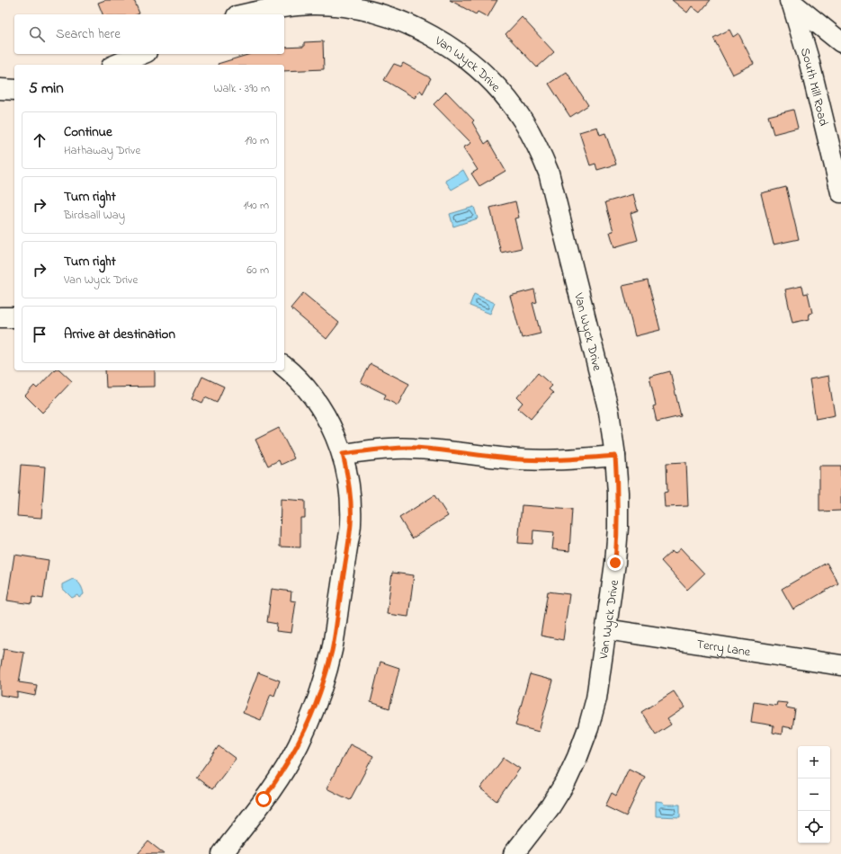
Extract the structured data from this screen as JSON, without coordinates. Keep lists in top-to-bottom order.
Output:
{
  "streets": {
    "street": ["Van Wyck Drive", "South Mill Road", "Terry Lane"]
  },
  "crossings": [
    ["Van Wyck Drive", "Terry Lane"]
  ],
  "page": {
    "search": "Search here",
    "heading": ["5 min", "Walk · 390 m"],
    "list": [
      ["Continue", "Hathaway Drive", "190 m"],
      ["Turn right", "Birdsall Way", "140 m"],
      ["Turn right", "Van Wyck Drive", "60 m"],
      "Arrive at destination"
    ],
    "map_buttons": ["+", "−"]
  }
}
